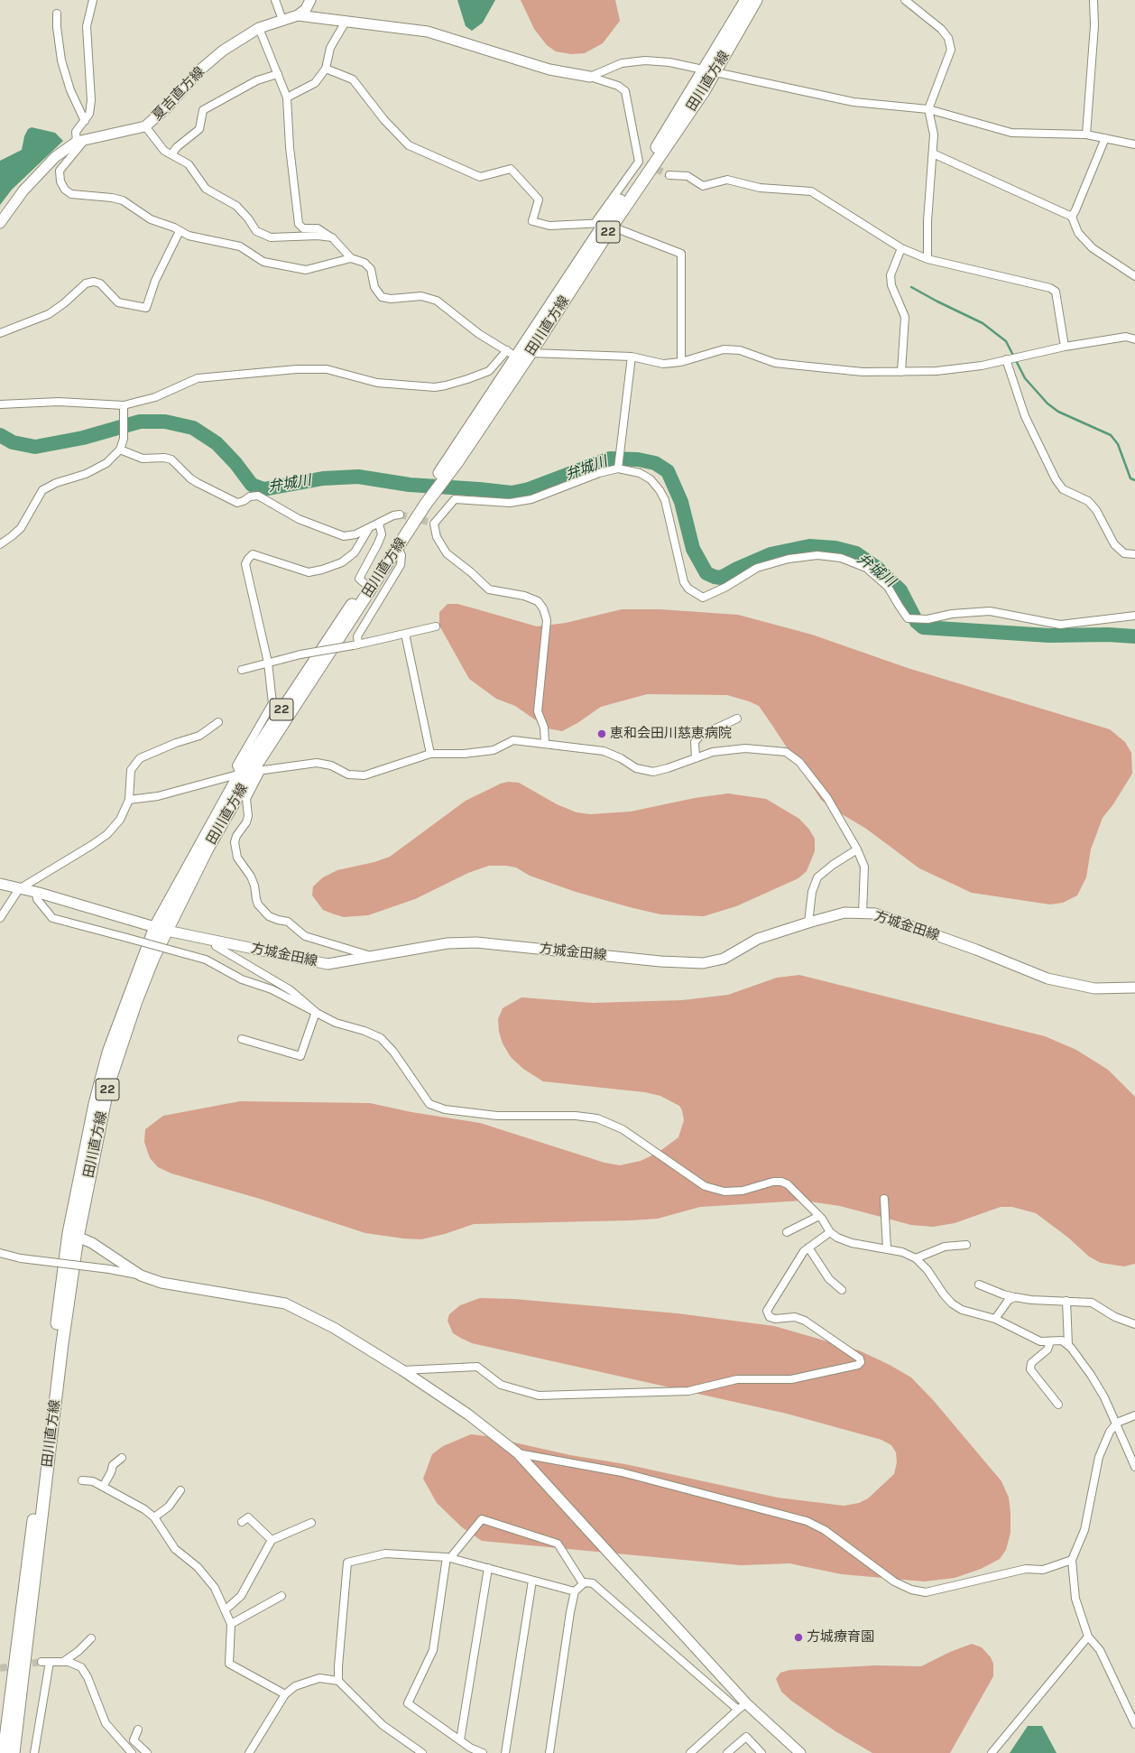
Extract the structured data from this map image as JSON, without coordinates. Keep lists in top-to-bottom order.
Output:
{
  "streets": {
    "main road": [
      "田川直方線",
      "夏吉直方線",
      "22",
      "方城金田線"
    ]
  },
  "crossings": [
    ["田川直方線", "方城金田線"]
  ],
  "water": ["弁城川"],
  "places": ["恵和会田川慈恵病院", "方城療育園"]
}
